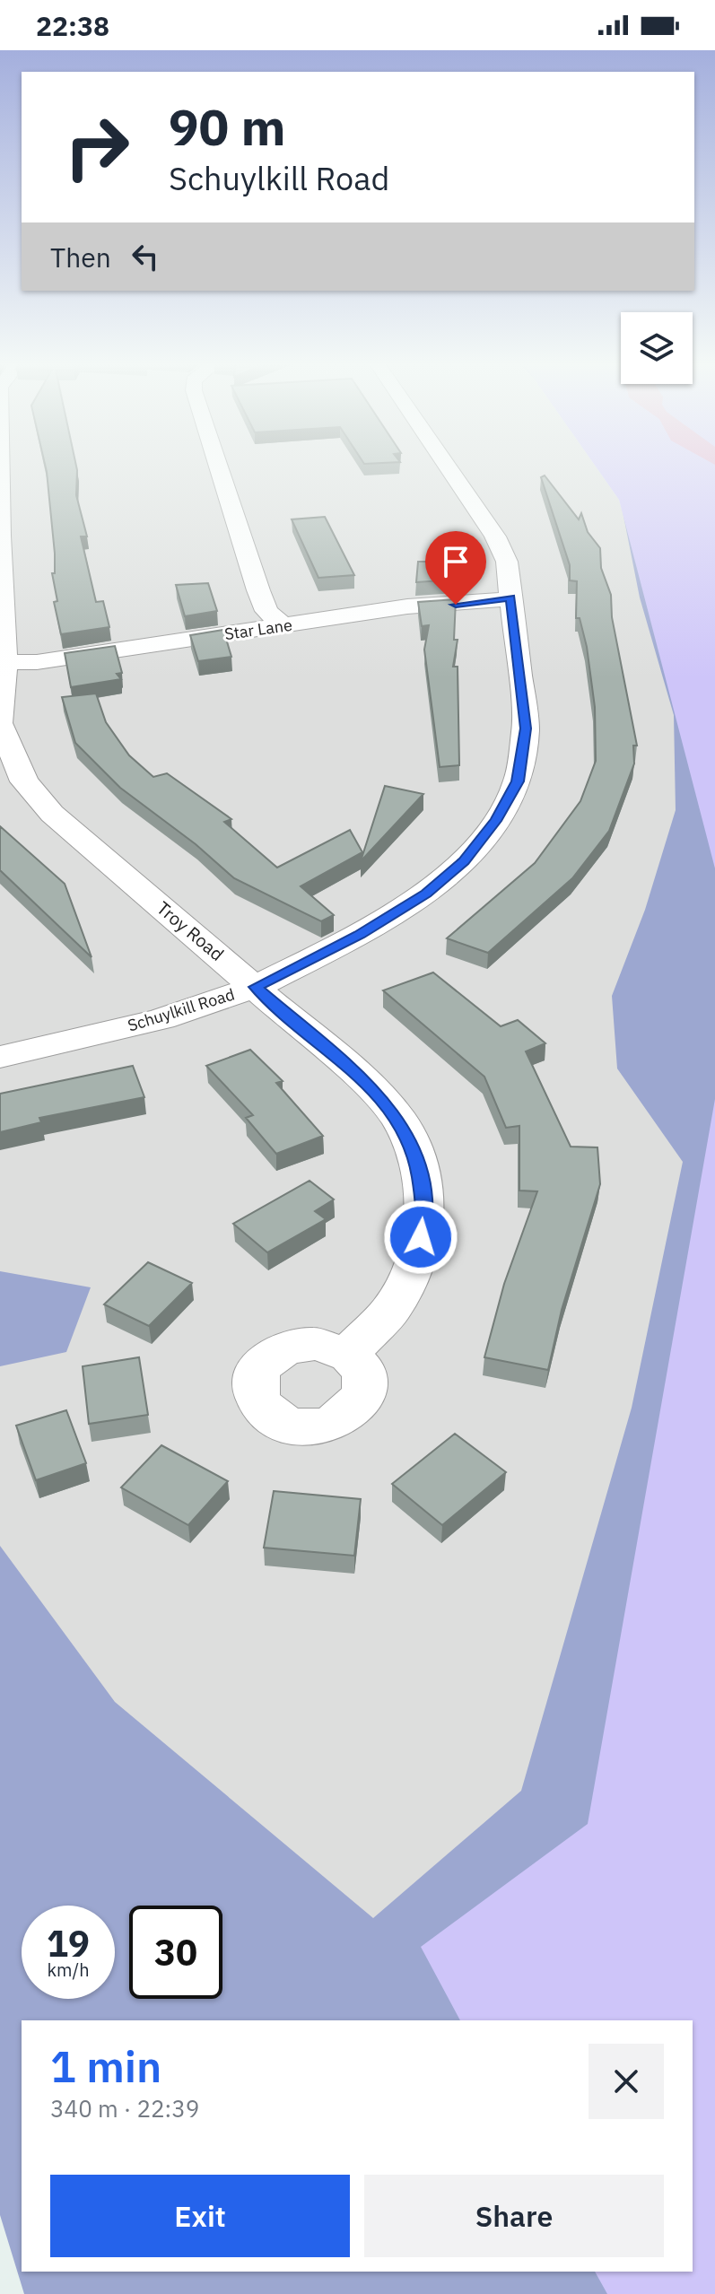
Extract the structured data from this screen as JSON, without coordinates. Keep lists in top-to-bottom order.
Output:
{
  "streets": {
    "street": ["Star Lane", "Troy Road", "Schuylkill Road"]
  },
  "crossings": [
    ["Star Lane", "Troy Road"],
    ["Star Lane", "Schuylkill Road"],
    ["Troy Road", "Schuylkill Road"]
  ],
  "page": {
    "status": "22:38",
    "turn": ["90 m", "Schuylkill Road"],
    "then": "Then",
    "speed": "19 km/h",
    "limit": "30",
    "heading": ["1 min", "340 m · 22:39"],
    "buttons": ["Exit", "Share"]
  }
}
